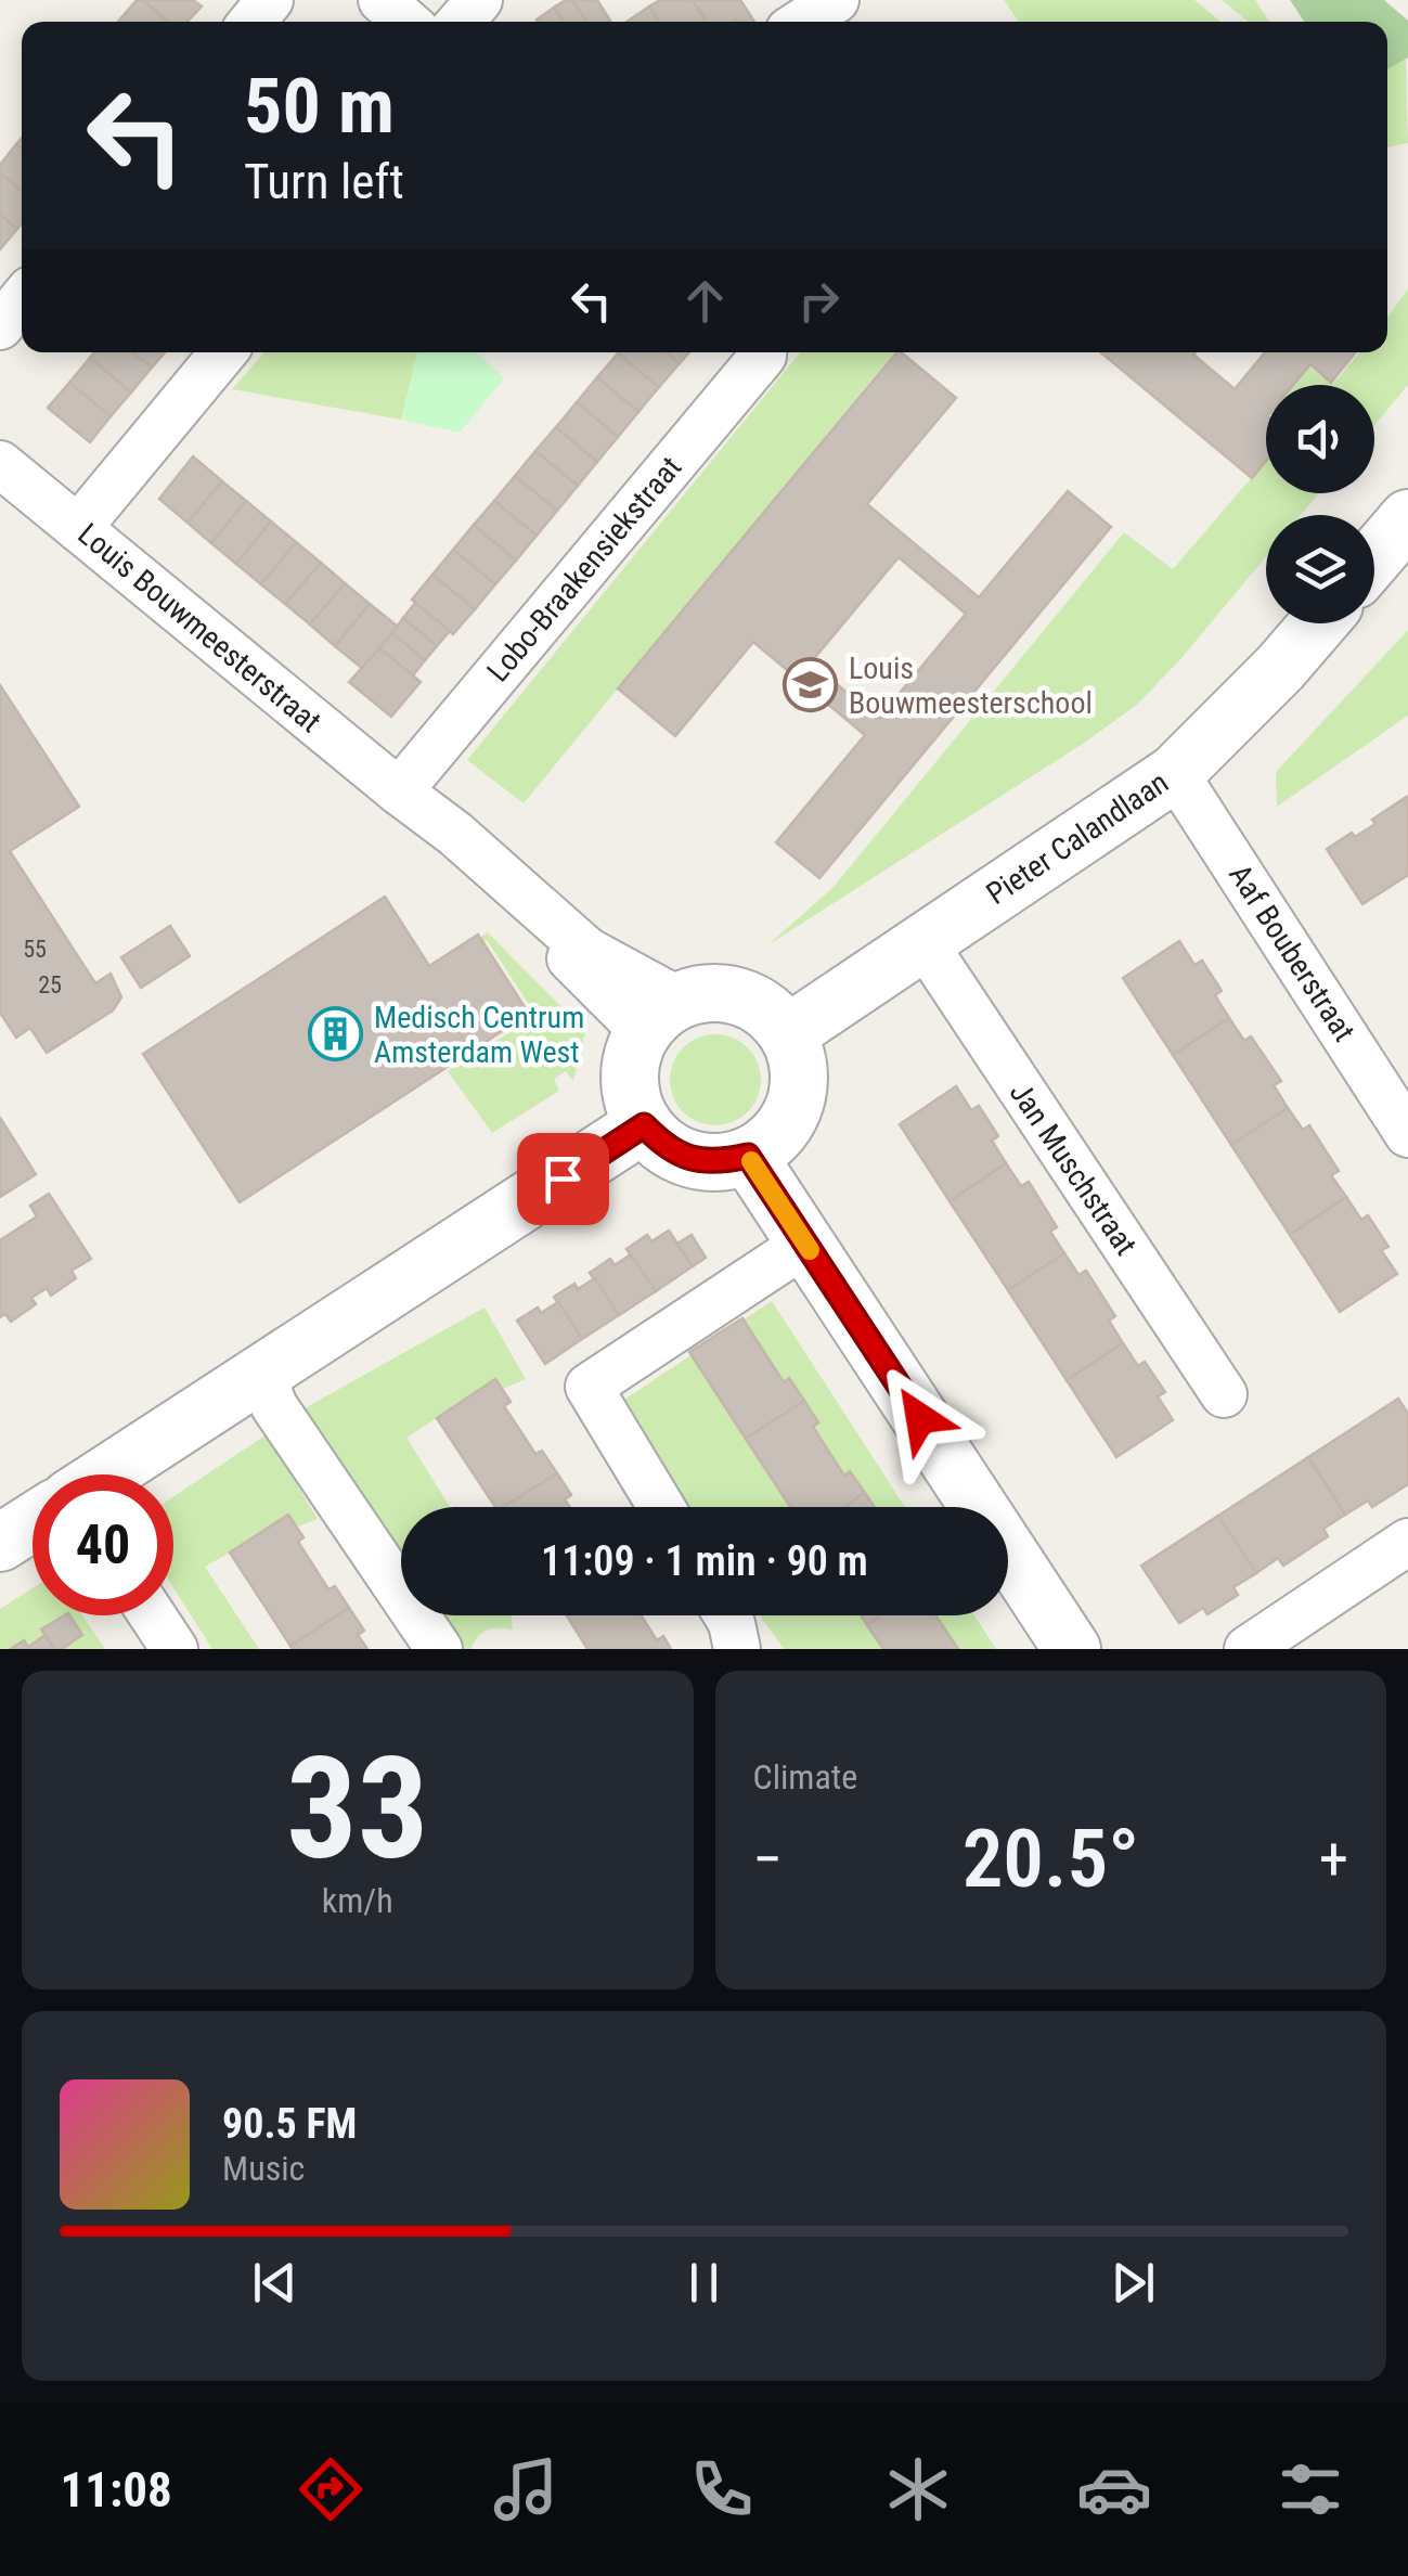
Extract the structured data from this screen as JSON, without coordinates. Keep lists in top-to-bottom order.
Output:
{
  "streets": {
    "street": [
      "Lobo-Braakensiekstraat",
      "Louis Bouwmeesterstraat",
      "Pieter Calandlaan",
      "Aaf Bouberstraat",
      "Jan Muschstraat"
    ]
  },
  "crossings": [
    ["Lobo-Braakensiekstraat", "Louis Bouwmeesterstraat"],
    ["Louis Bouwmeesterstraat", "Pieter Calandlaan"],
    ["Pieter Calandlaan", "Aaf Bouberstraat"],
    ["Pieter Calandlaan", "Jan Muschstraat"]
  ],
  "places": {
    "school or university": ["Louis Bouwmeesterschool"],
    "building": ["Medisch Centrum Amsterdam West"]
  },
  "house_numbers": ["55", "25"],
  "page": {
    "turn": ["50 m", "Turn left"],
    "limit": "40",
    "trip": "11:09 · 1 min · 90 m",
    "tile": [
      ["33", "km/h"],
      "Climate"
    ],
    "heat": ["−", "20.5°", "+"],
    "song": ["90.5 FM", "Music"],
    "tabs": "11:08"
  }
}
